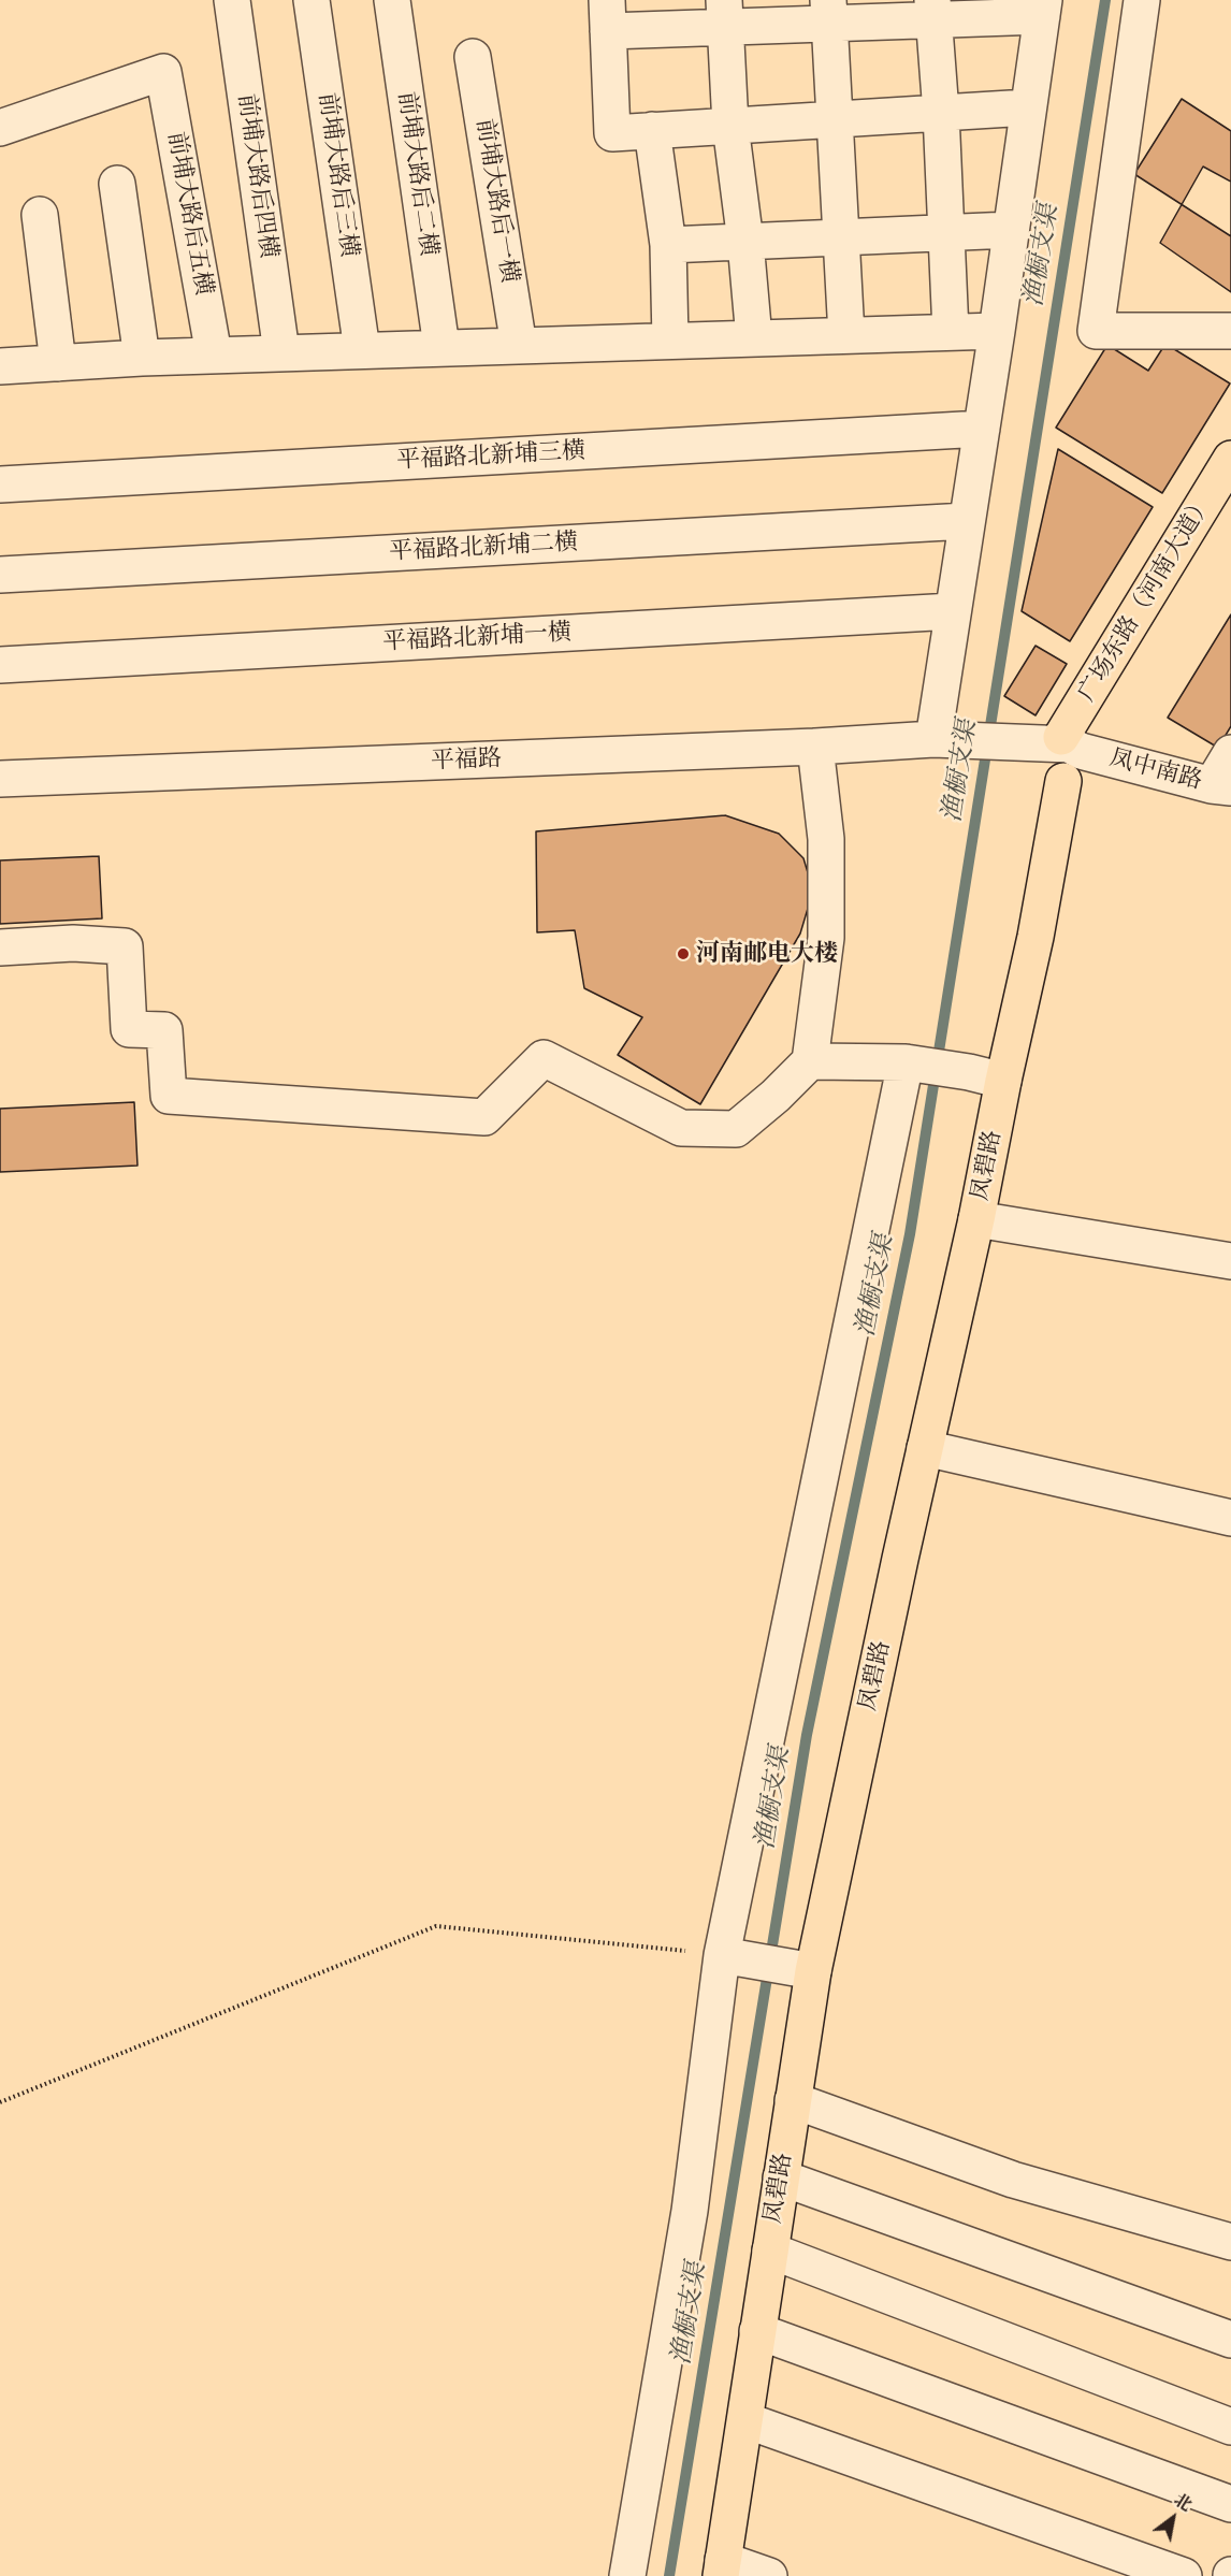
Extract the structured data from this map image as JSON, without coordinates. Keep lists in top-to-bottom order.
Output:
{
  "streets": {
    "main road": ["广场东路（河南大道）", "凤碧路"],
    "street": [
      "前埔大路后二横",
      "前埔大路后三横",
      "前埔大路后四横",
      "前埔大路后一横",
      "前埔大路后五横",
      "平福路北新埔三横",
      "平福路北新埔二横",
      "平福路北新埔一横",
      "平福路",
      "凤中南路"
    ]
  },
  "crossings": [
    ["广场东路（河南大道）", "凤中南路"],
    ["平福路", "凤中南路"]
  ],
  "water": ["渔橱支渠"],
  "places": ["河南邮电大楼"],
  "north": "top right"
}
